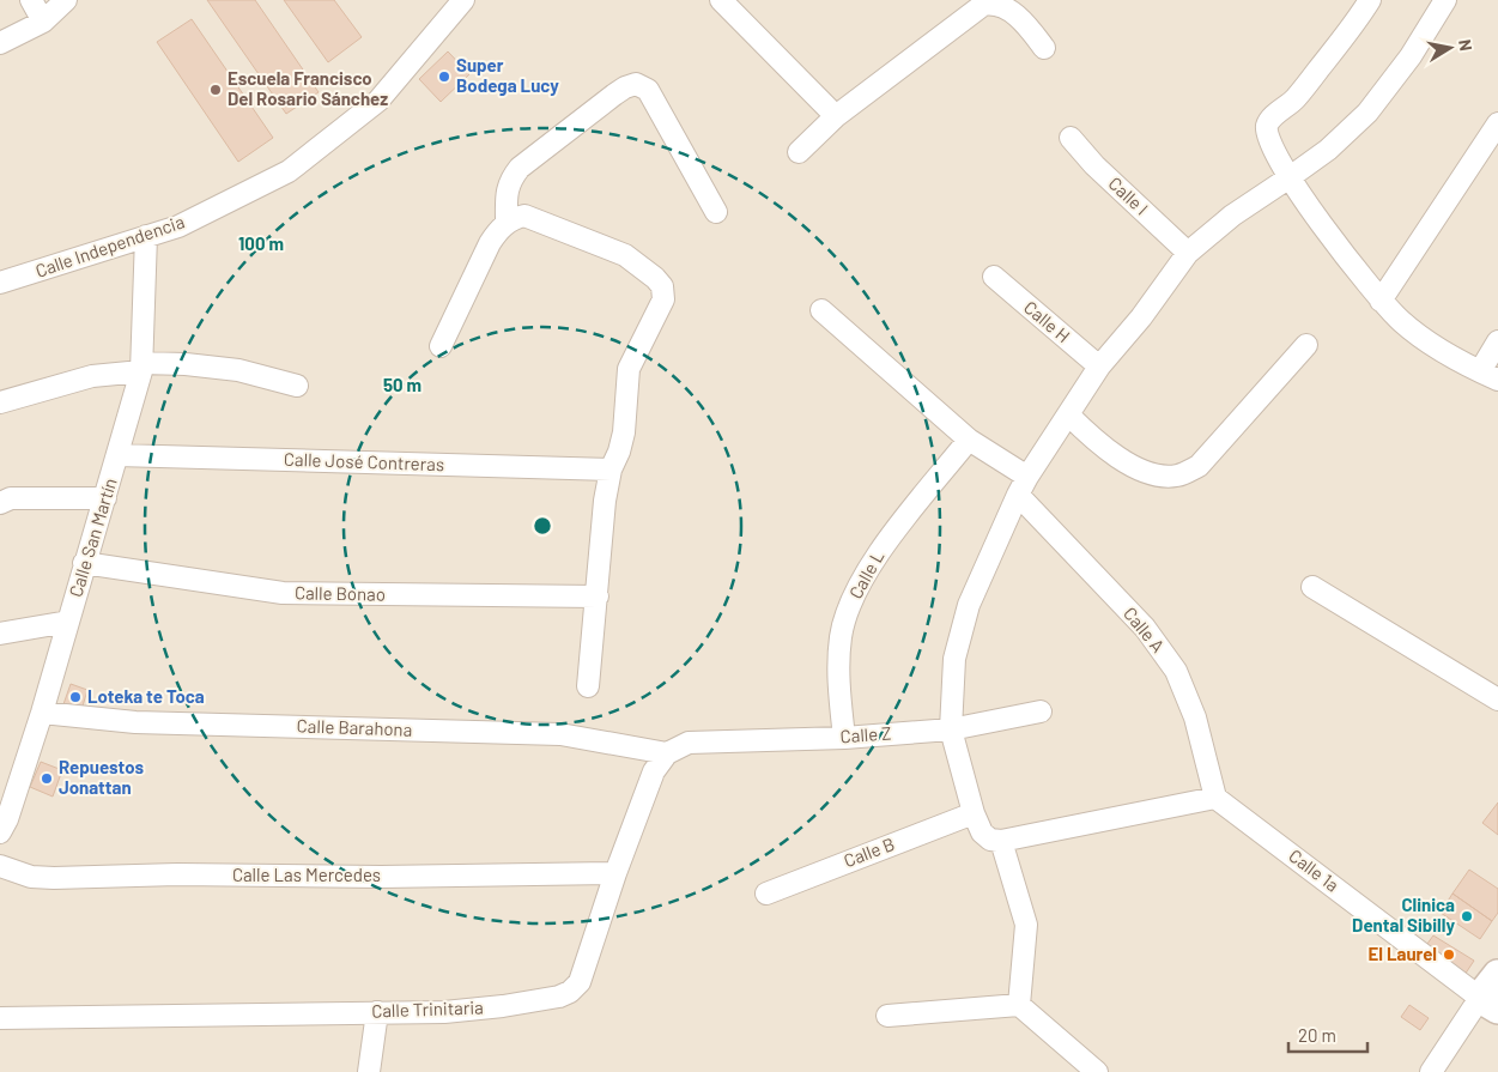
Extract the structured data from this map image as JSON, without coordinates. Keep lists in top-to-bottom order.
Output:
{
  "streets": {
    "street": [
      "Calle I",
      "Calle Independencia",
      "Calle H",
      "Calle José Contreras",
      "Calle San Martín",
      "Calle L",
      "Calle Bonao",
      "Calle A",
      "Calle Barahona",
      "Calle Z",
      "Calle B",
      "Calle 1a",
      "Calle Las Mercedes",
      "Calle Trinitaria"
    ]
  },
  "crossings": [
    ["Calle Independencia", "Calle San Martín"],
    ["Calle José Contreras", "Calle San Martín"],
    ["Calle San Martín", "Calle Bonao"],
    ["Calle San Martín", "Calle Barahona"],
    ["Calle L", "Calle A"],
    ["Calle L", "Calle Z"],
    ["Calle A", "Calle 1a"],
    ["Calle Barahona", "Calle Z"],
    ["Calle Barahona", "Calle Trinitaria"],
    ["Calle Z", "Calle Trinitaria"],
    ["Calle Las Mercedes", "Calle Trinitaria"]
  ],
  "places": [
    "Super Bodega Lucy",
    "Escuela Francisco Del Rosario Sánchez",
    "Loteka te Toca",
    "Repuestos Jonattan",
    "Clinica Dental Sibilly",
    "El Laurel"
  ],
  "scale_bar": "20 m",
  "north": "right",
  "rings": ["100 m", "50 m"]
}
